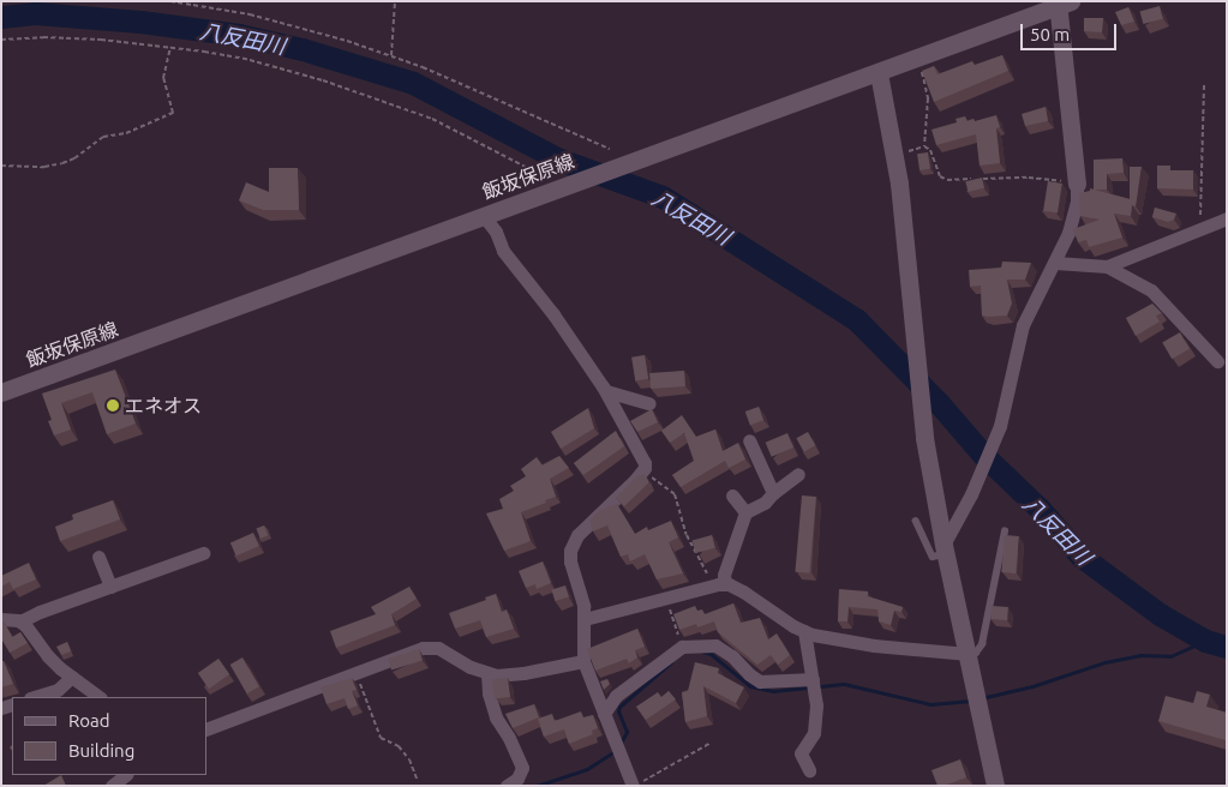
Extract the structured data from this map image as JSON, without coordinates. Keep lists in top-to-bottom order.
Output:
{
  "streets": {
    "main road": ["飯坂保原線"]
  },
  "water": ["八反田川"],
  "places": ["エネオス"],
  "legend": ["Road", "Building"],
  "scale_bar": "50 m"
}
